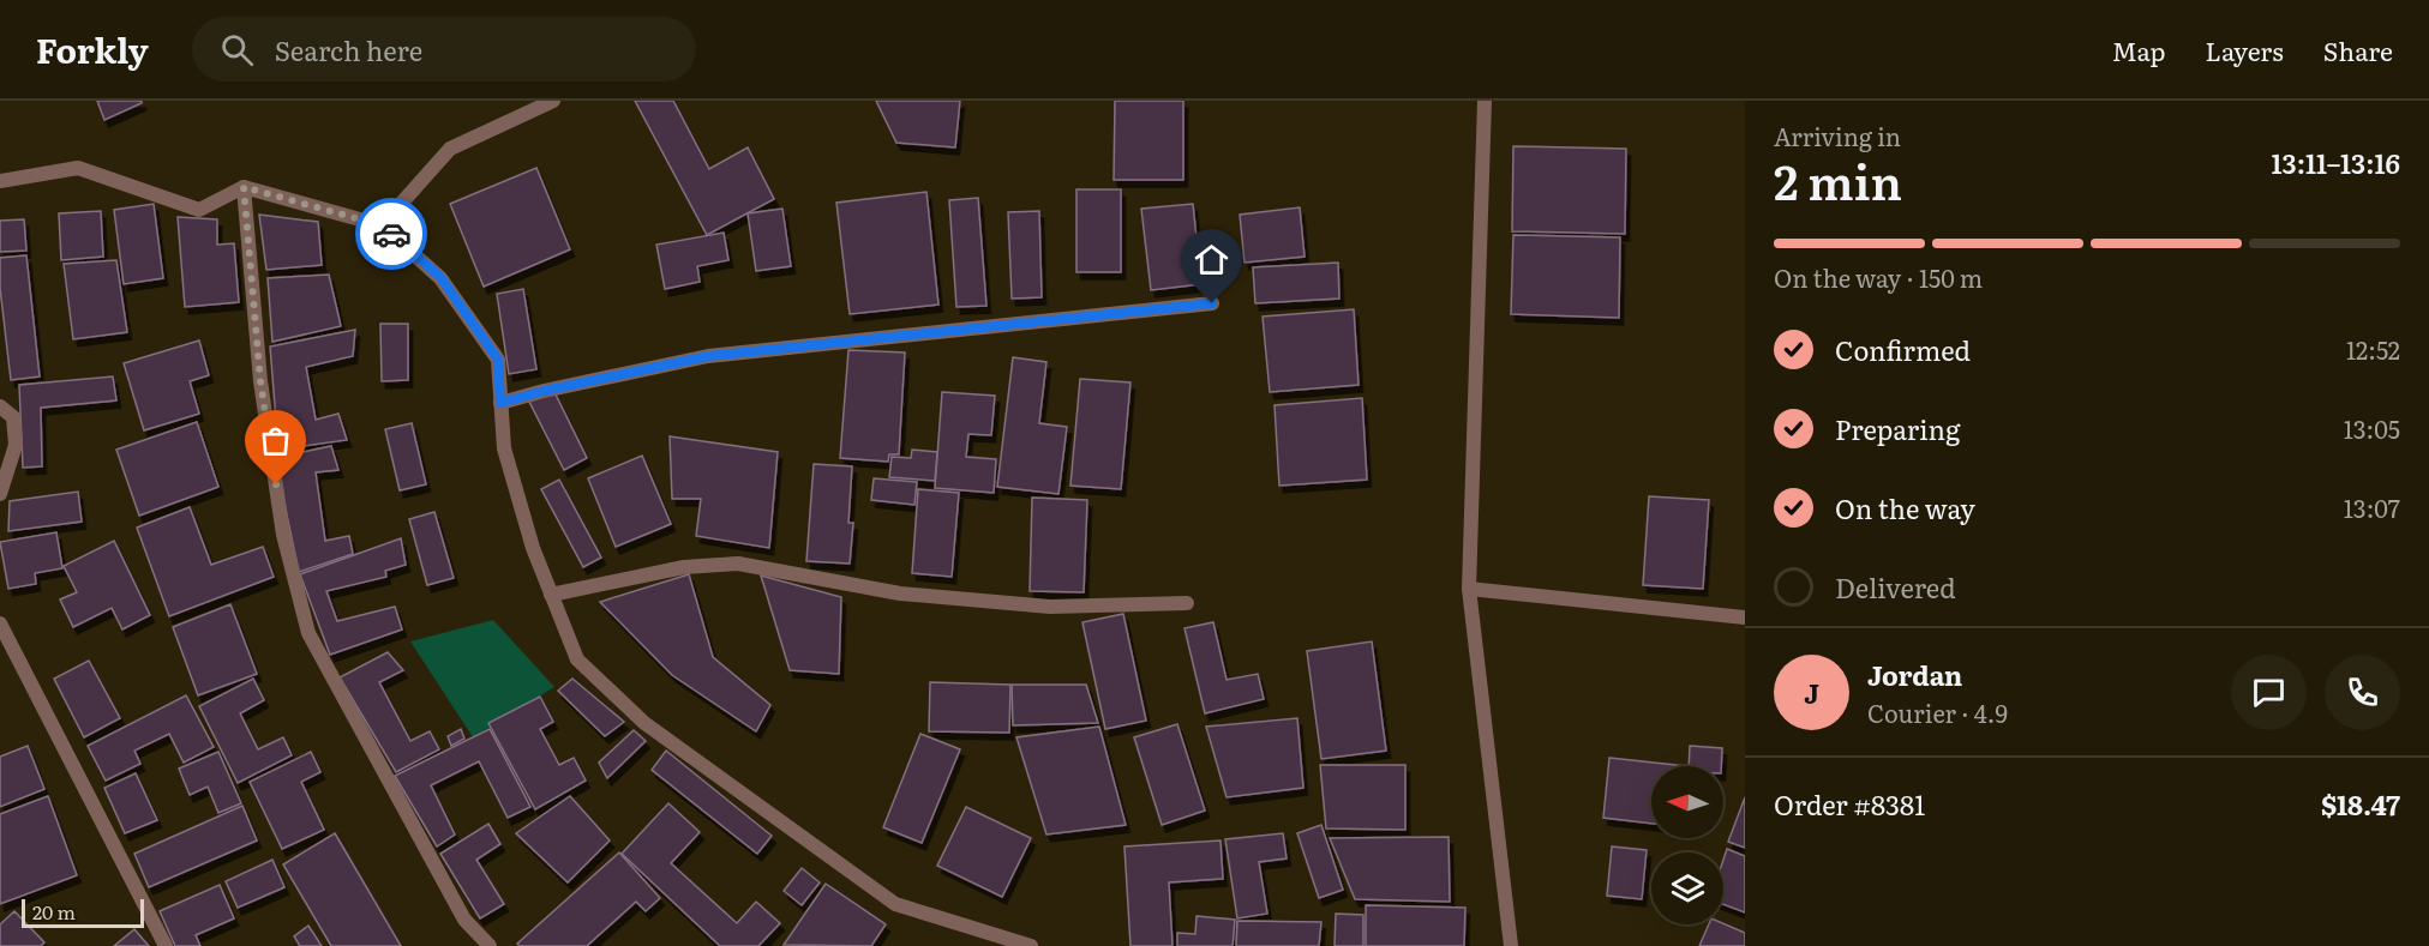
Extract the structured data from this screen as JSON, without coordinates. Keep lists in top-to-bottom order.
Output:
{
  "scale_bar": "20 m",
  "north": "left",
  "page": {
    "header": "Forkly",
    "search": "Search here",
    "nav": ["Map", "Layers", "Share"],
    "heading": ["2 min", "Arriving in", "13:11–13:16"],
    "panel": [
      "Jordan",
      "Courier · 4.9",
      "Order #8381",
      "$18.47"
    ],
    "bar": "On the way · 150 m",
    "list": [
      ["Confirmed", "12:52"],
      ["Preparing", "13:05"],
      ["On the way", "13:07"],
      "Delivered"
    ],
    "round": "J",
    "scale": "20 m"
  }
}
